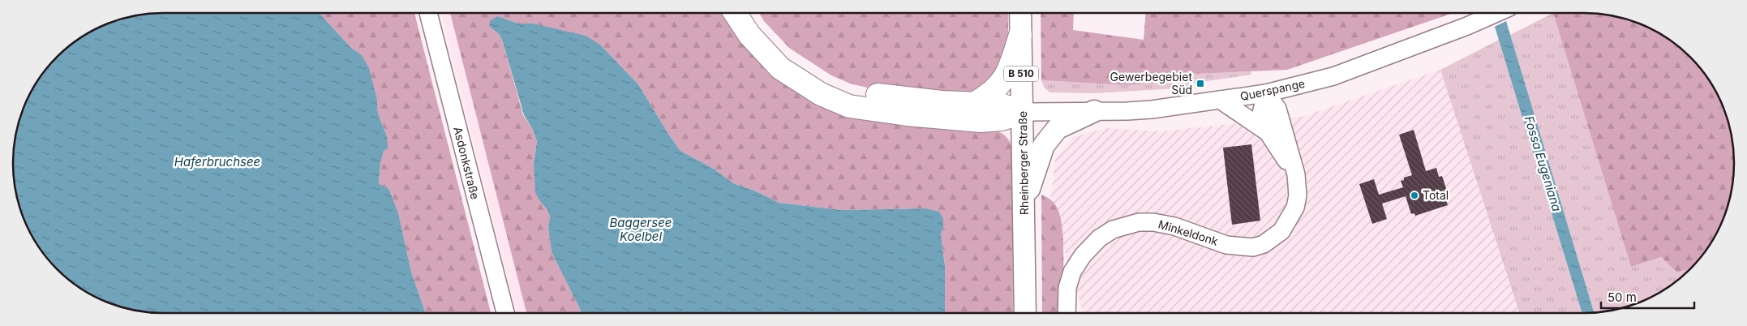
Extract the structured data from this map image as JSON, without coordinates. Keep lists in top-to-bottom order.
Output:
{
  "streets": {
    "main road": ["B 510", "Rheinberger Straße"],
    "street": ["Querspange", "Asdonkstraße", "Minkeldonk"]
  },
  "crossings": [
    ["Querspange", "Rheinberger Straße"],
    ["Querspange", "Minkeldonk"]
  ],
  "water": ["Haferbruchsee", "Fossa Eugeniana", "Baggersee Koelbel"],
  "places": {
    "transit": ["Gewerbegebiet Süd"],
    "other": ["Total"]
  },
  "scale_bar": "50 m"
}
